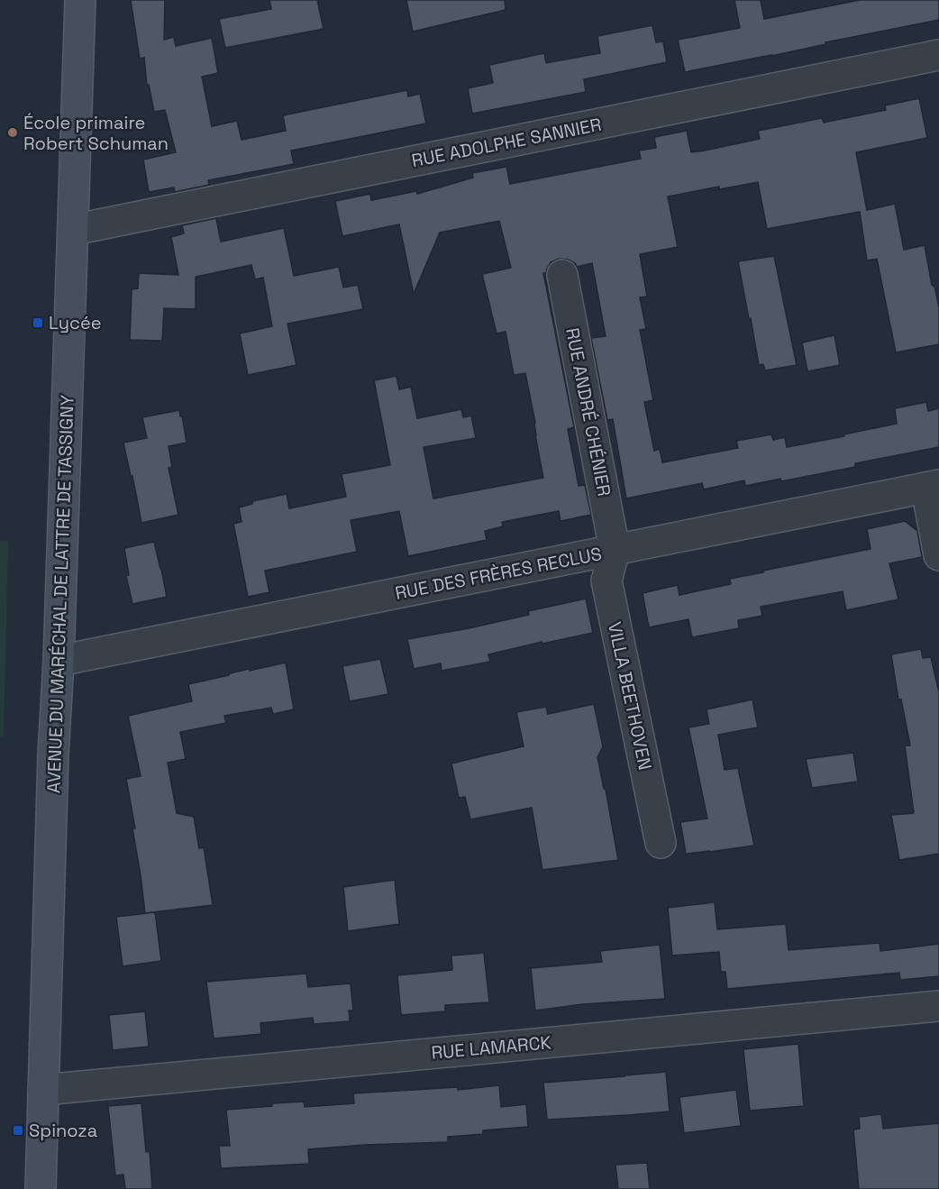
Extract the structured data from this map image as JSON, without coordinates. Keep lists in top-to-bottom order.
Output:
{
  "streets": {
    "street": [
      "RUE ADOLPHE SANNIER",
      "RUE ANDRÉ CHÉNIER",
      "RUE DES FRÈRES RECLUS",
      "AVENUE DU MARÉCHAL DE LATTRE DE TASSIGNY",
      "VILLA BEETHOVEN",
      "RUE LAMARCK"
    ]
  },
  "crossings": [
    ["RUE ADOLPHE SANNIER", "AVENUE DU MARÉCHAL DE LATTRE DE TASSIGNY"],
    ["RUE ANDRÉ CHÉNIER", "RUE DES FRÈRES RECLUS"],
    ["RUE ANDRÉ CHÉNIER", "VILLA BEETHOVEN"],
    ["RUE DES FRÈRES RECLUS", "AVENUE DU MARÉCHAL DE LATTRE DE TASSIGNY"],
    ["RUE DES FRÈRES RECLUS", "VILLA BEETHOVEN"],
    ["AVENUE DU MARÉCHAL DE LATTRE DE TASSIGNY", "RUE LAMARCK"]
  ],
  "places": {
    "other": ["École primaire Robert Schuman"],
    "transit": ["Lycée", "Spinoza"]
  }
}
